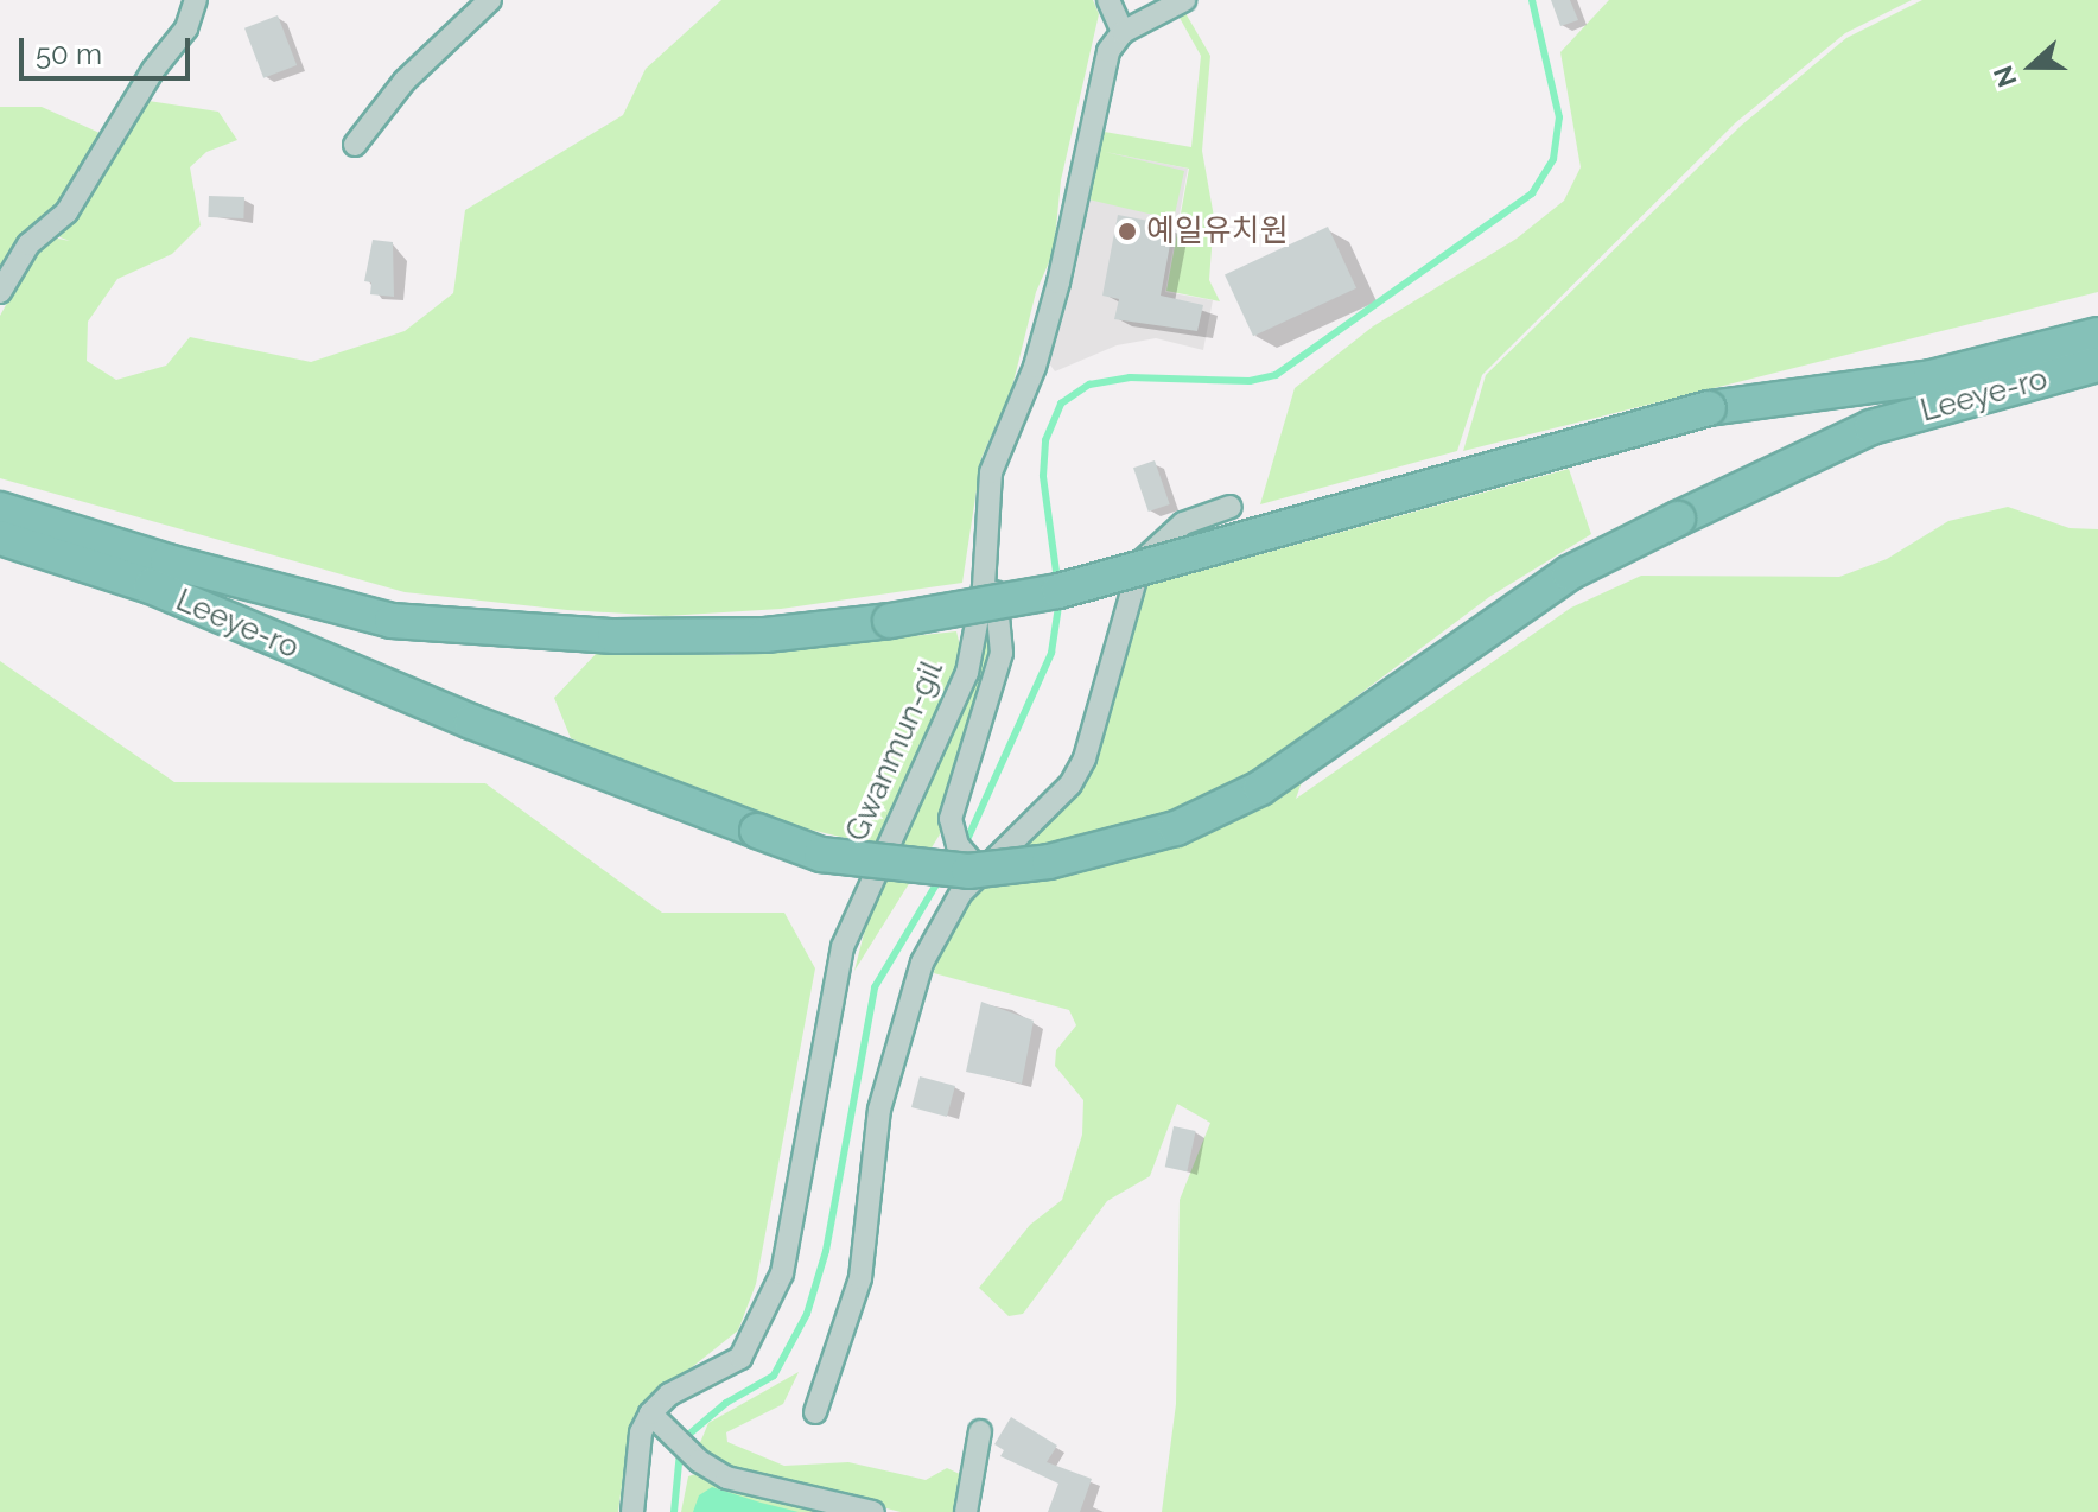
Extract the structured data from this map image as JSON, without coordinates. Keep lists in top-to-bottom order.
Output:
{
  "streets": {
    "highway": ["Leeye-ro"],
    "street": ["Gwanmun-gil"]
  },
  "places": ["예일유치원"],
  "scale_bar": "50 m",
  "north": "left"
}
